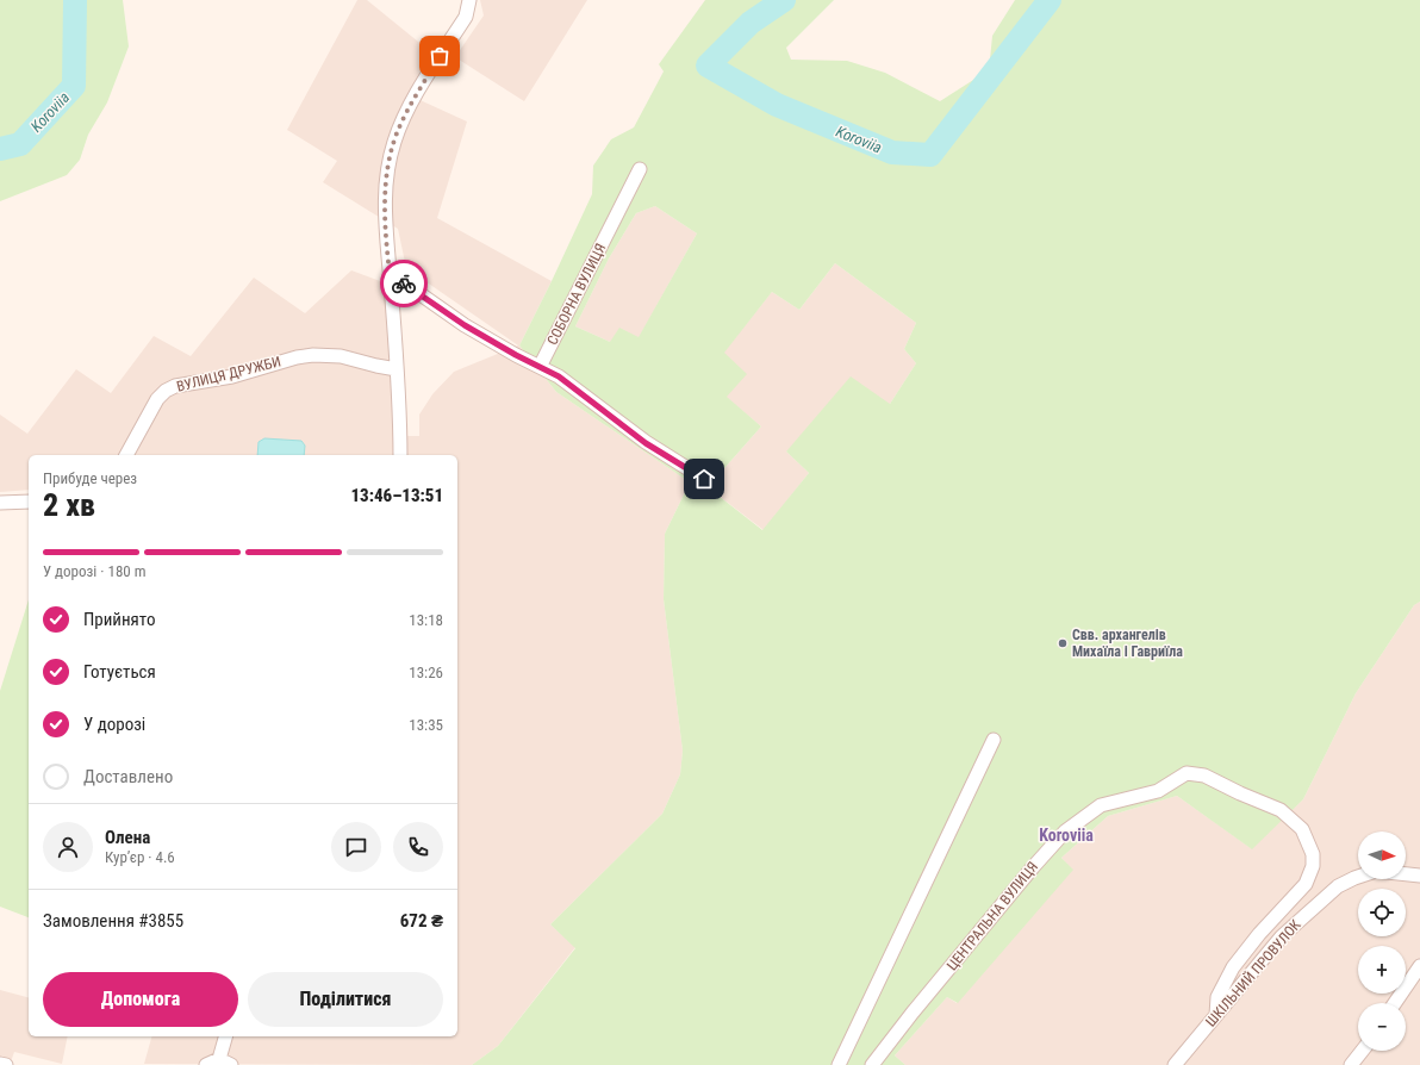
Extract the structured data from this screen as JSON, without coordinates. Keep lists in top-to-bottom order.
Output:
{
  "streets": {
    "street": [
      "СОБОРНА ВУЛИЦЯ",
      "ВУЛИЦЯ ДРУЖБИ",
      "ЦЕНТРАЛЬНА ВУЛИЦЯ",
      "ШКІЛЬНИЙ ПРОВУЛОК"
    ]
  },
  "crossings": [
    ["ЦЕНТРАЛЬНА ВУЛИЦЯ", "ШКІЛЬНИЙ ПРОВУЛОК"]
  ],
  "districts": ["Koroviia"],
  "water": ["Koroviia"],
  "places": ["Свв. архангелів Михаїла і Гавриїла"],
  "north": "right",
  "page": {
    "heading": ["2 хв", "Прибуде через", "13:46–13:51"],
    "panel": [
      "Олена",
      "Кур’єр · 4.6",
      "Замовлення #3855",
      "672 ₴"
    ],
    "bar": "У дорозі · 180 m",
    "list": [
      ["Прийнято", "13:18"],
      ["Готується", "13:26"],
      ["У дорозі", "13:35"],
      "Доставлено"
    ],
    "map_buttons": ["+", "−"],
    "buttons": ["Допомога", "Поділитися"]
  }
}
